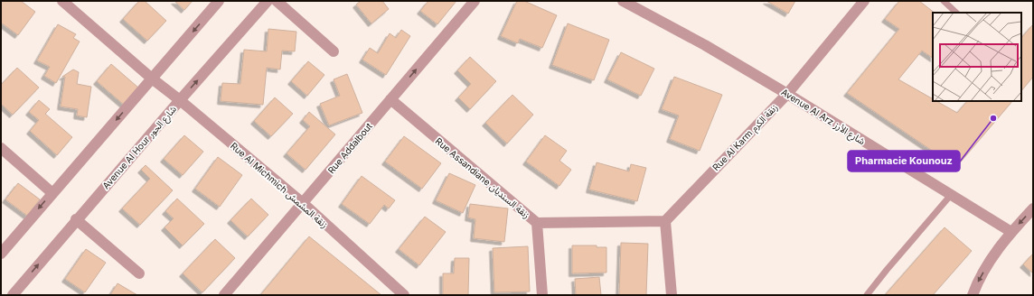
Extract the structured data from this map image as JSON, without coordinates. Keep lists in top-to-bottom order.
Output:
{
  "streets": {
    "street": [
      "Avenue Al Arz شارع الأرز",
      "Rue Al Karm زنقة الكرم",
      "Avenue Al Hour شارع الحور",
      "Rue Addalbout",
      "Rue Assandiane زنقة السنديان",
      "Rue Al Michmich زنقة المشمش"
    ]
  },
  "crossings": [
    ["Avenue Al Arz شارع الأرز", "Rue Al Karm زنقة الكرم"],
    ["Avenue Al Hour شارع الحور", "Rue Al Michmich زنقة المشمش"],
    ["Rue Addalbout", "Rue Assandiane زنقة السنديان"],
    ["Rue Addalbout", "Rue Al Michmich زنقة المشمش"]
  ],
  "places": ["Pharmacie Kounouz"]
}
